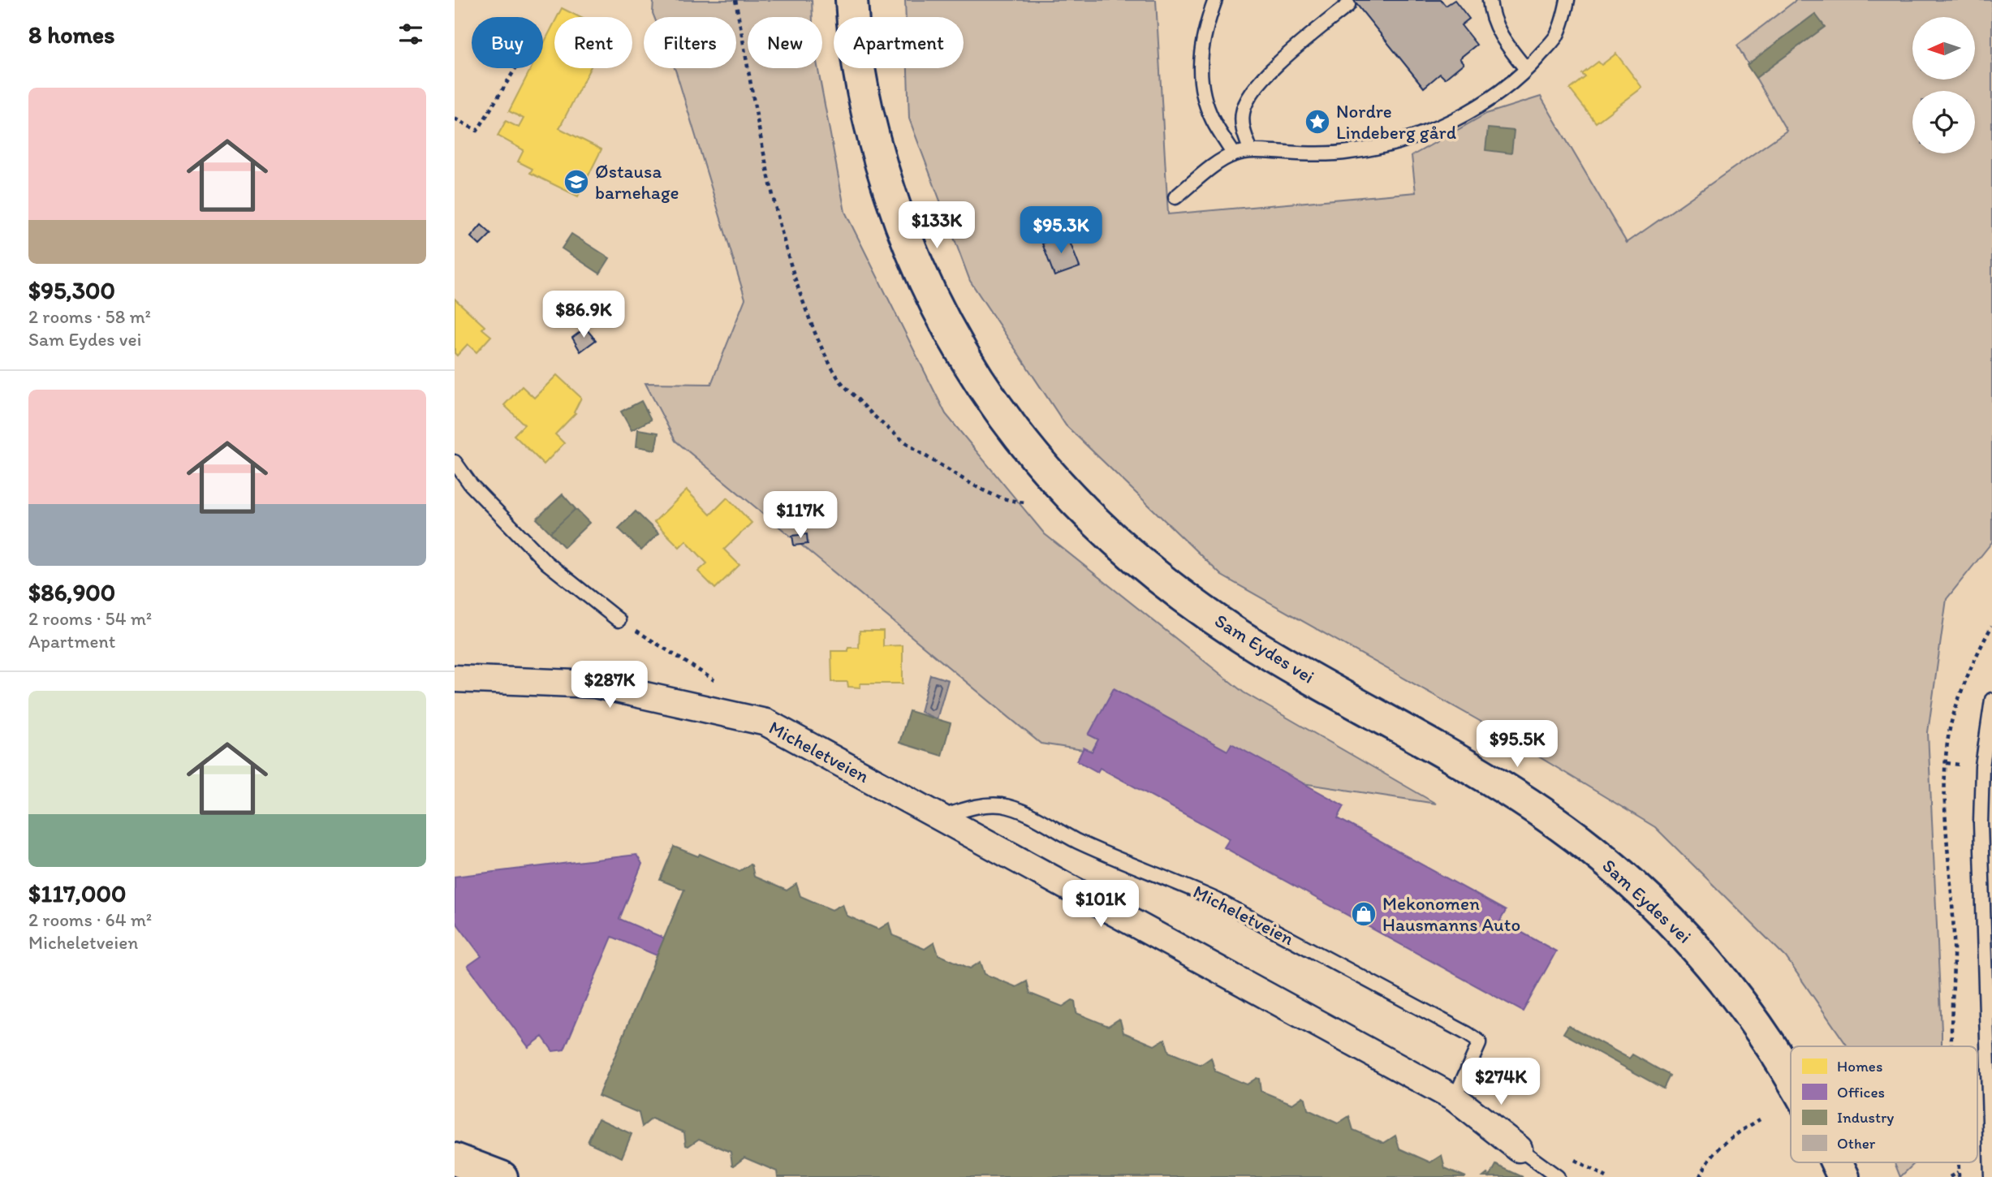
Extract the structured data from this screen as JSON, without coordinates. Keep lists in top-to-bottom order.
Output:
{
  "streets": {
    "main road": ["Sam Eydes vei"],
    "street": ["Micheletveien"]
  },
  "places": {
    "place": ["Nordre Lindeberg gård"],
    "school or university": ["Østausa barnehage"],
    "shop": ["Mekonomen Hausmanns Auto"]
  },
  "legend": [
    "Homes",
    "Offices",
    "Industry",
    "Other"
  ],
  "north": "left",
  "page": {
    "heading": "8 homes",
    "chip": [
      "Buy",
      "Rent",
      "Filters",
      "New",
      "Apartment"
    ],
    "list": [
      {
        "name": "$95,300",
        "note": "2 rooms · 58 m² · Sam Eydes vei"
      },
      {
        "name": "$86,900",
        "note": "2 rooms · 54 m² · Apartment"
      },
      {
        "name": "$117,000",
        "note": "2 rooms · 64 m² · Micheletveien"
      }
    ],
    "price": [
      "$133K",
      "$95.3K",
      "$86.9K",
      "$117K",
      "$287K",
      "$95.5K",
      "$101K",
      "$274K"
    ]
  }
}
